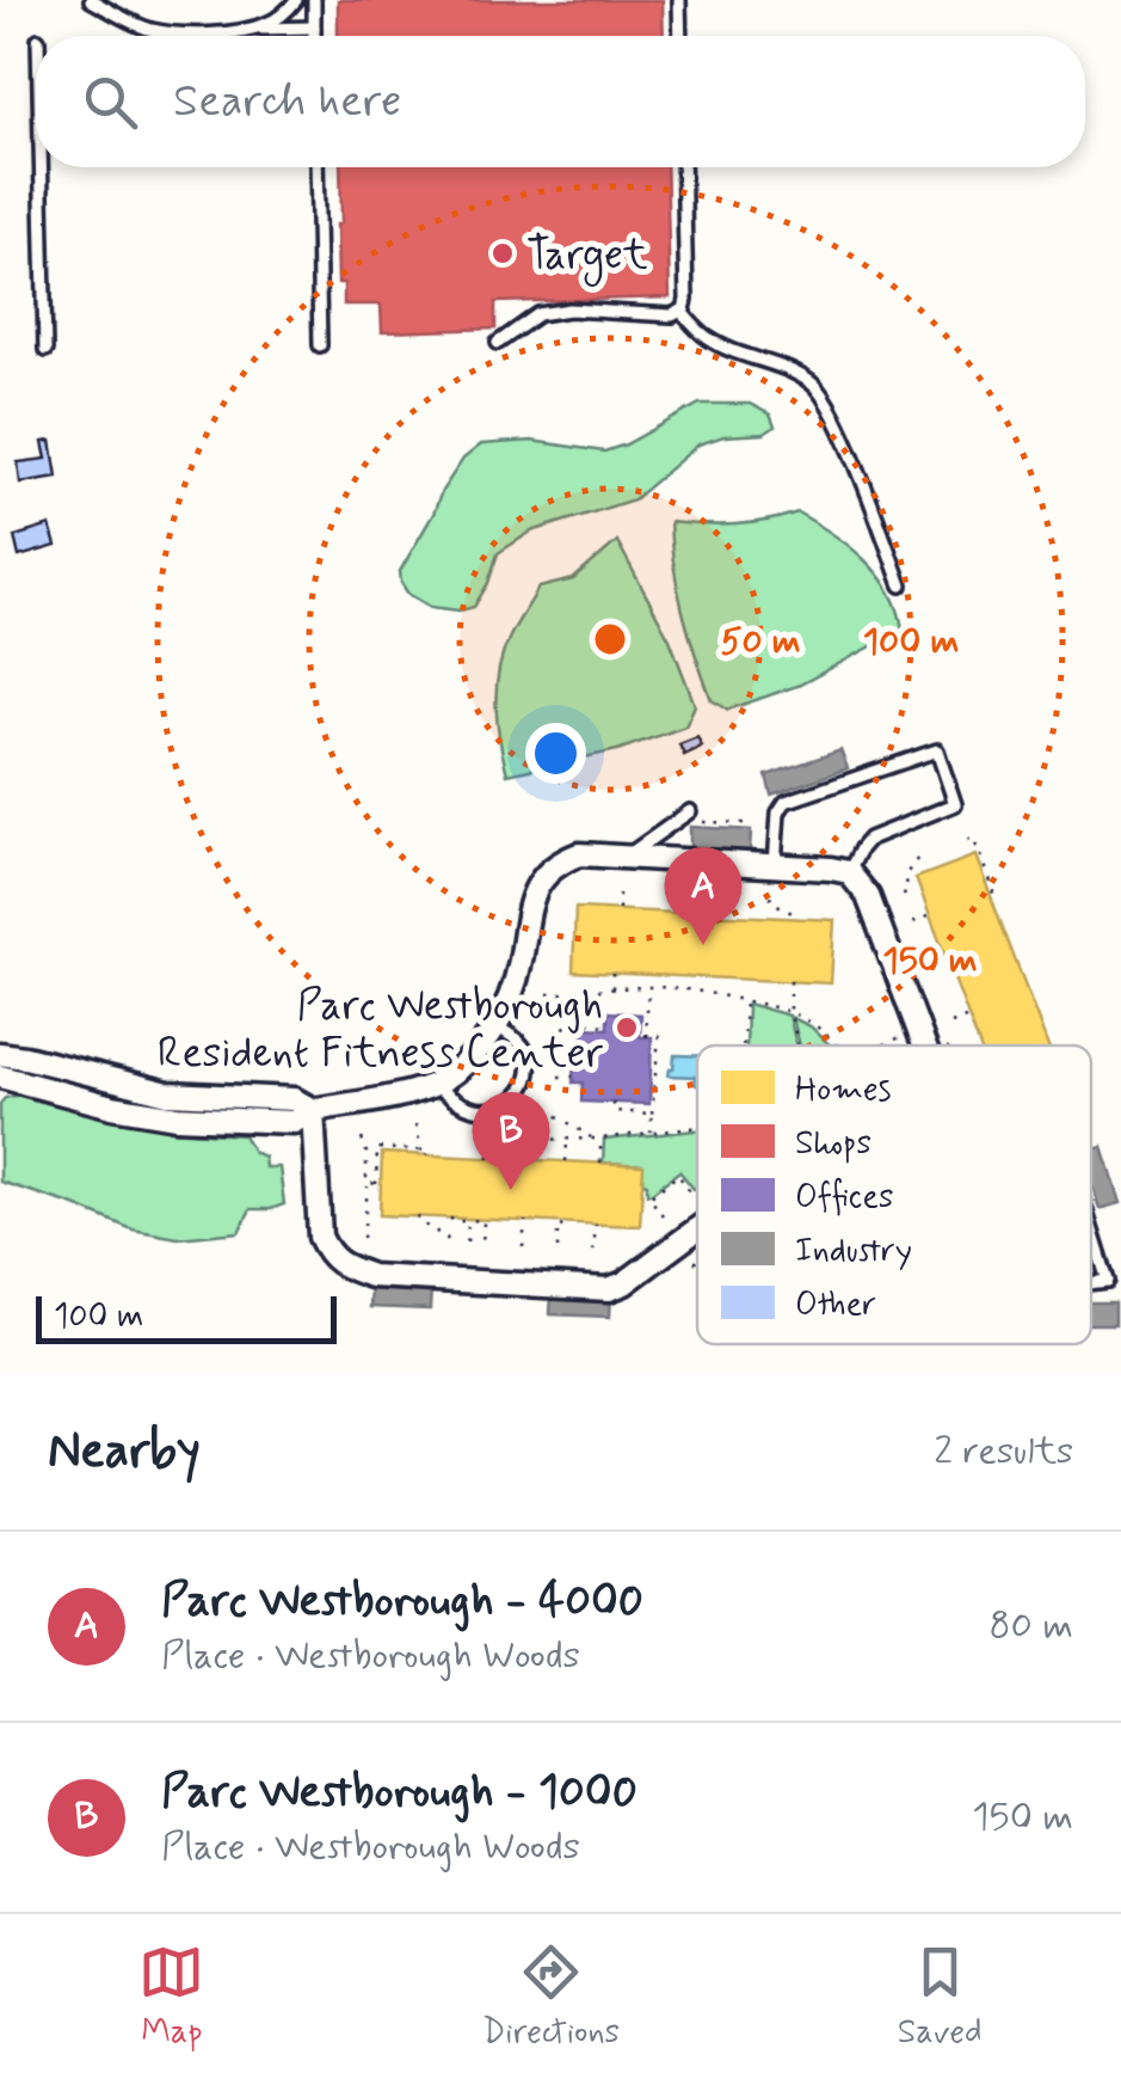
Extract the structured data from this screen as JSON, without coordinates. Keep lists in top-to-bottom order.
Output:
{
  "places": ["Target", "Parc Westborough Resident Fitness Center"],
  "legend": [
    "Homes",
    "Shops",
    "Offices",
    "Industry",
    "Other"
  ],
  "scale_bar": "100 m",
  "page": {
    "search": "Search here",
    "pins": ["A", "B"],
    "scale": "100 m",
    "heading": ["Nearby", "2 results"],
    "list": [
      {
        "mark": "A",
        "name": "Parc Westborough - 4000",
        "note": "Place · Westborough Woods",
        "value": "80 m"
      },
      {
        "mark": "B",
        "name": "Parc Westborough - 1000",
        "note": "Place · Westborough Woods",
        "value": "150 m"
      }
    ],
    "nav": ["Map", "Directions", "Saved"]
  },
  "rings": ["50 m", "100 m", "150 m"]
}
